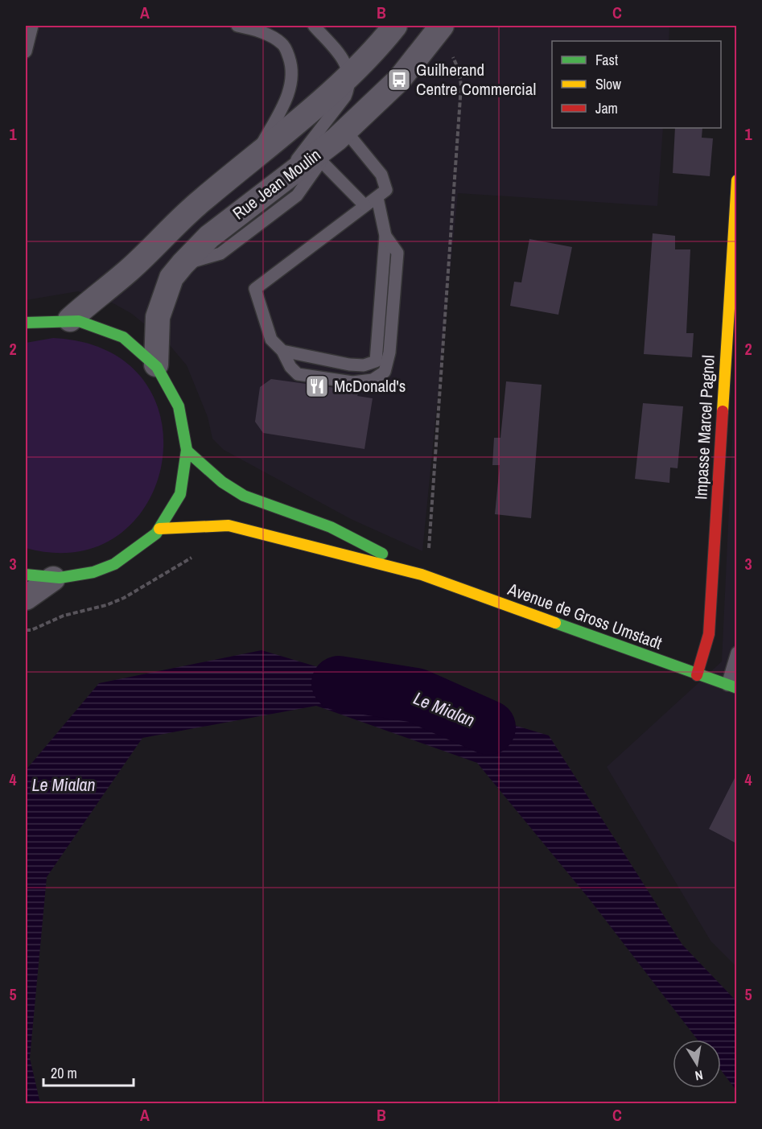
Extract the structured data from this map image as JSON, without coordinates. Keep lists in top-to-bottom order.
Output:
{
  "streets": {
    "main road": ["Impasse Marcel Pagnol", "Avenue de Gross Umstadt"],
    "street": ["Rue Jean Moulin"]
  },
  "crossings": [
    ["Impasse Marcel Pagnol", "Avenue de Gross Umstadt"]
  ],
  "water": ["Le Mialan"],
  "places": {
    "bus stop": ["Guilherand Centre Commercial"],
    "restaurant": ["McDonald's"]
  },
  "legend": ["Fast", "Slow", "Jam"],
  "scale_bar": "20 m",
  "north": "bottom",
  "grid": {
    "columns": ["A", "B", "C"],
    "rows": [
      "1",
      "2",
      "3",
      "4",
      "5"
    ]
  }
}
